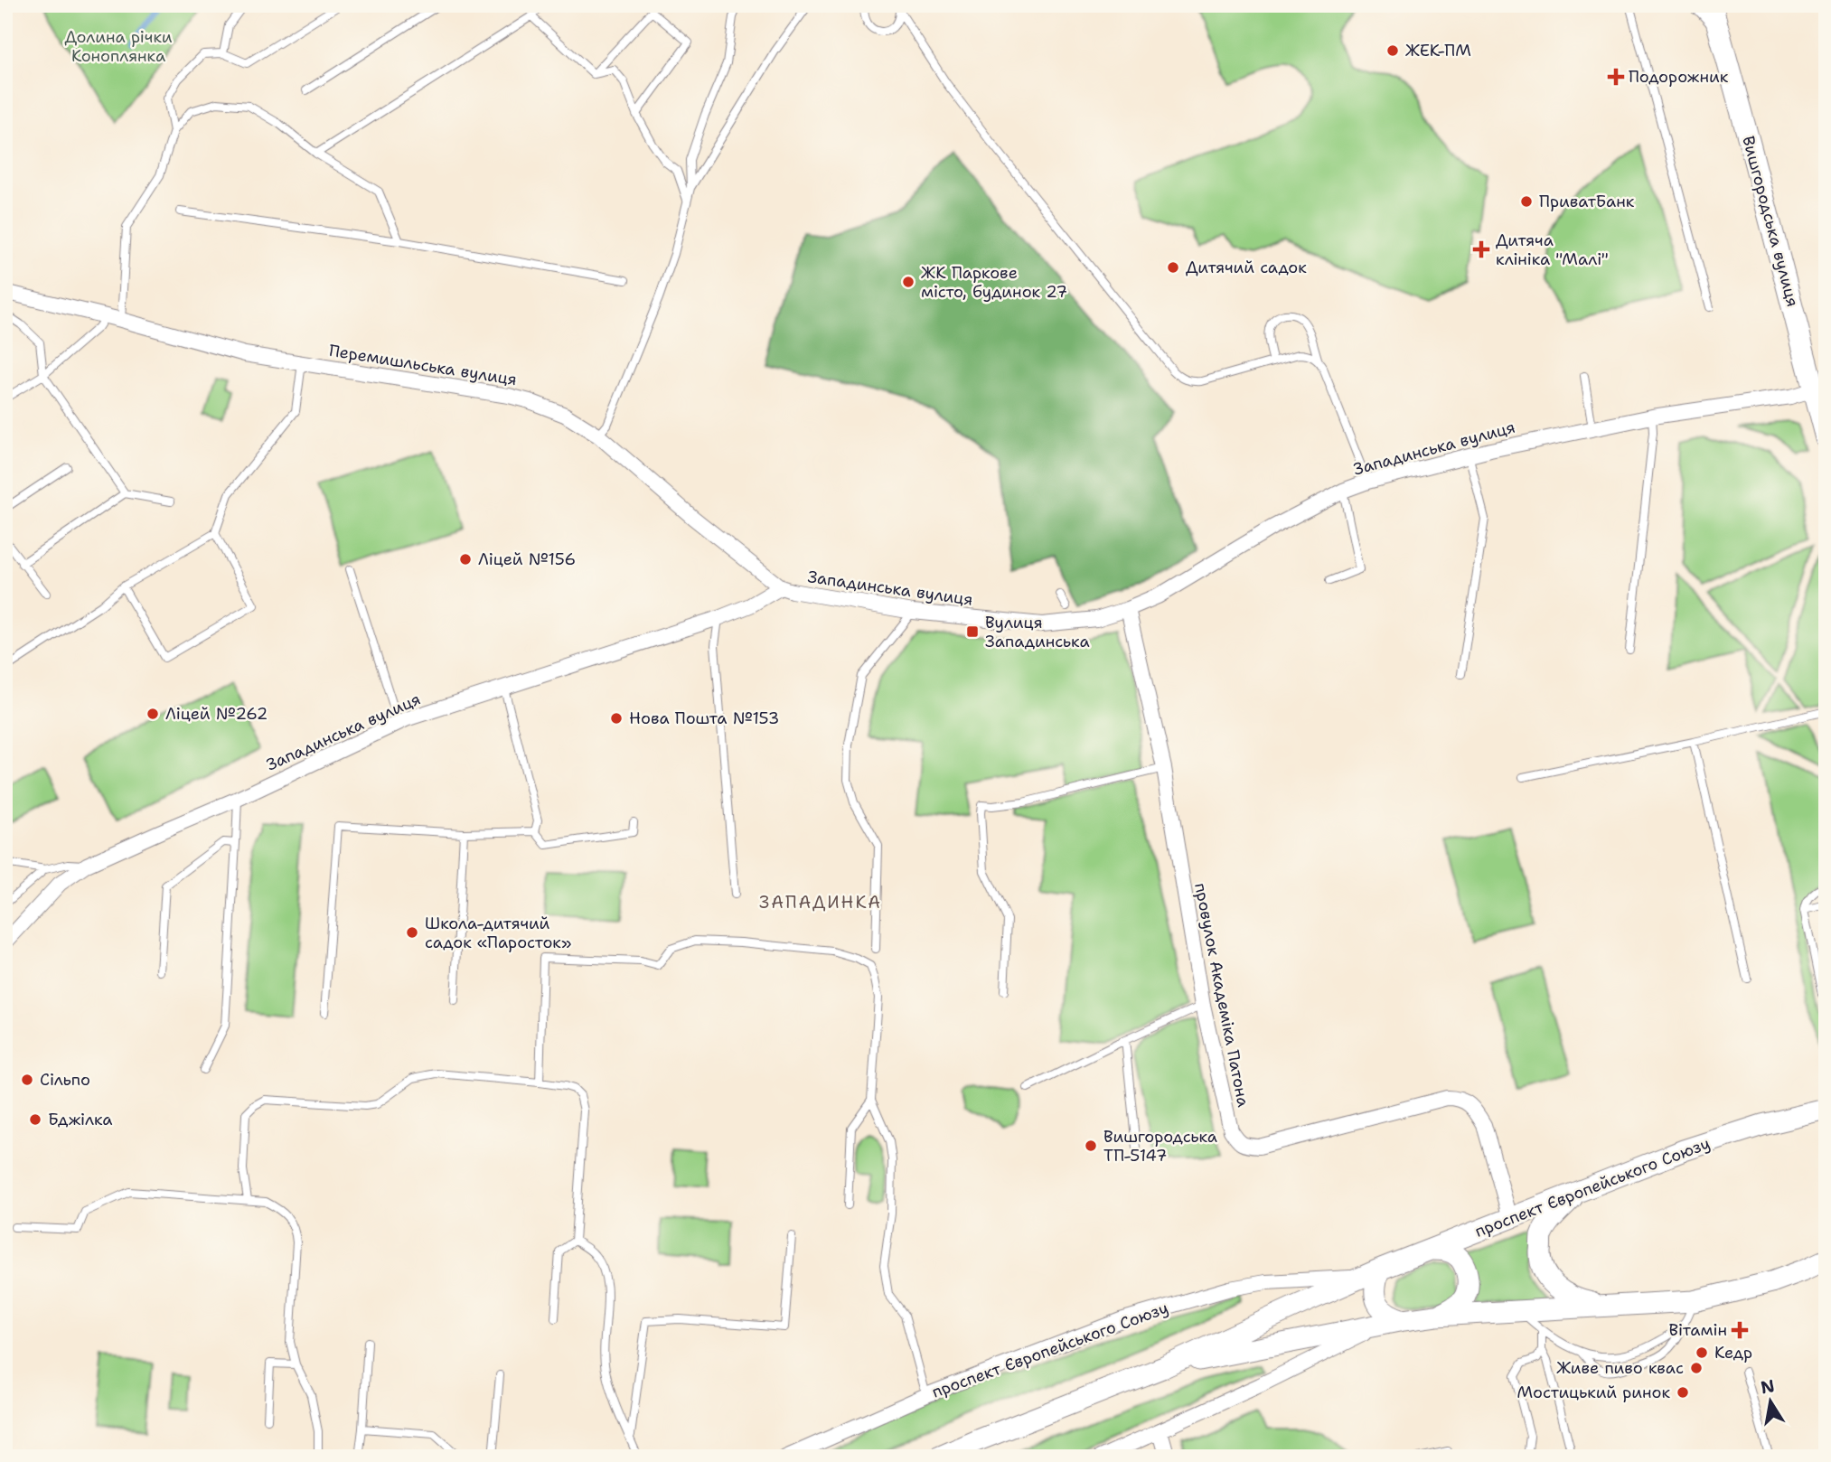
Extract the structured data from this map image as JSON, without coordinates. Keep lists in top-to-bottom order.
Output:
{
  "streets": {
    "main road": ["Вишгородська вулиця", "проспект Європейського Союзу"],
    "street": ["Перемишльська вулиця", "Западинська вулиця", "провулок Академіка Патона"]
  },
  "crossings": [
    ["Вишгородська вулиця", "Западинська вулиця"],
    ["Перемишльська вулиця", "Западинська вулиця"],
    ["Западинська вулиця", "провулок Академіка Патона"],
    ["провулок Академіка Патона", "проспект Європейського Союзу"]
  ],
  "districts": ["ЗАПАДИНКА"],
  "parks": ["Долина річки Коноплянка"],
  "places": {
    "other": [
      "ЖЕК-ПМ",
      "ПриватБанк",
      "Дитячий садок",
      "ЖК Паркове місто, будинок 27",
      "Ліцей №156",
      "Ліцей №262",
      "Нова Пошта №153",
      "Школа-дитячий садок «Паросток»",
      "Сільпо",
      "Бджілка",
      "Вишгородська ТП-5147",
      "Кедр",
      "Живе пиво квас",
      "Мостицький ринок"
    ],
    "health": ["Подорожник", "Дитяча клініка \"Малі\"", "Вітамін"],
    "transit": ["Вулиця Западинська"]
  },
  "north": "top"
}
